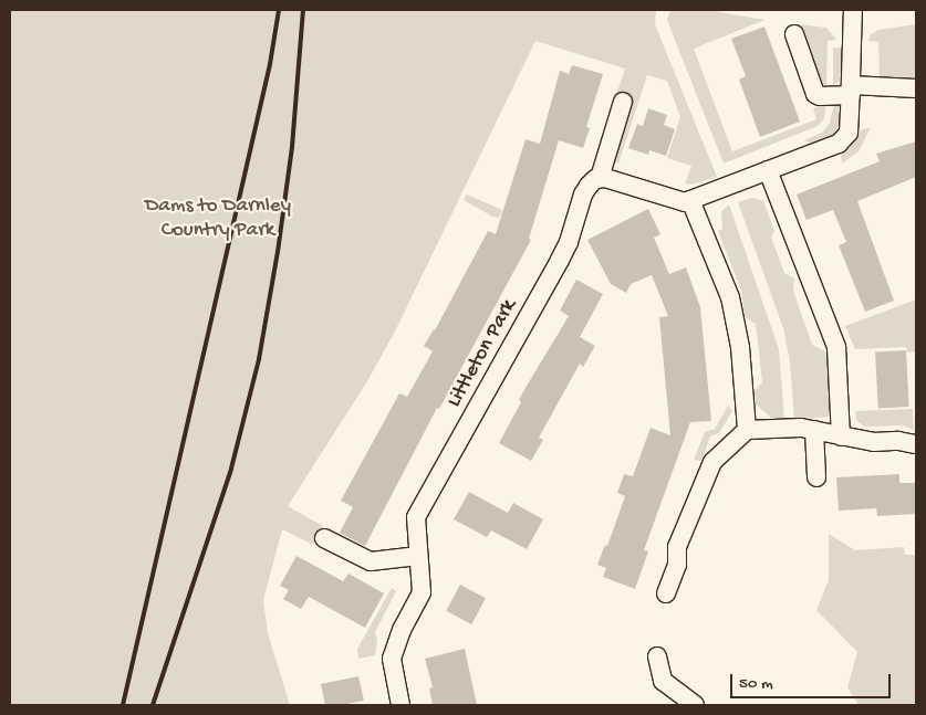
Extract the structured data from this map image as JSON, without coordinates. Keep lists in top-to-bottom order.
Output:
{
  "streets": {
    "street": ["Littleton Park"]
  },
  "parks": ["Dams to Darnley Country Park"],
  "scale_bar": "50 m"
}
